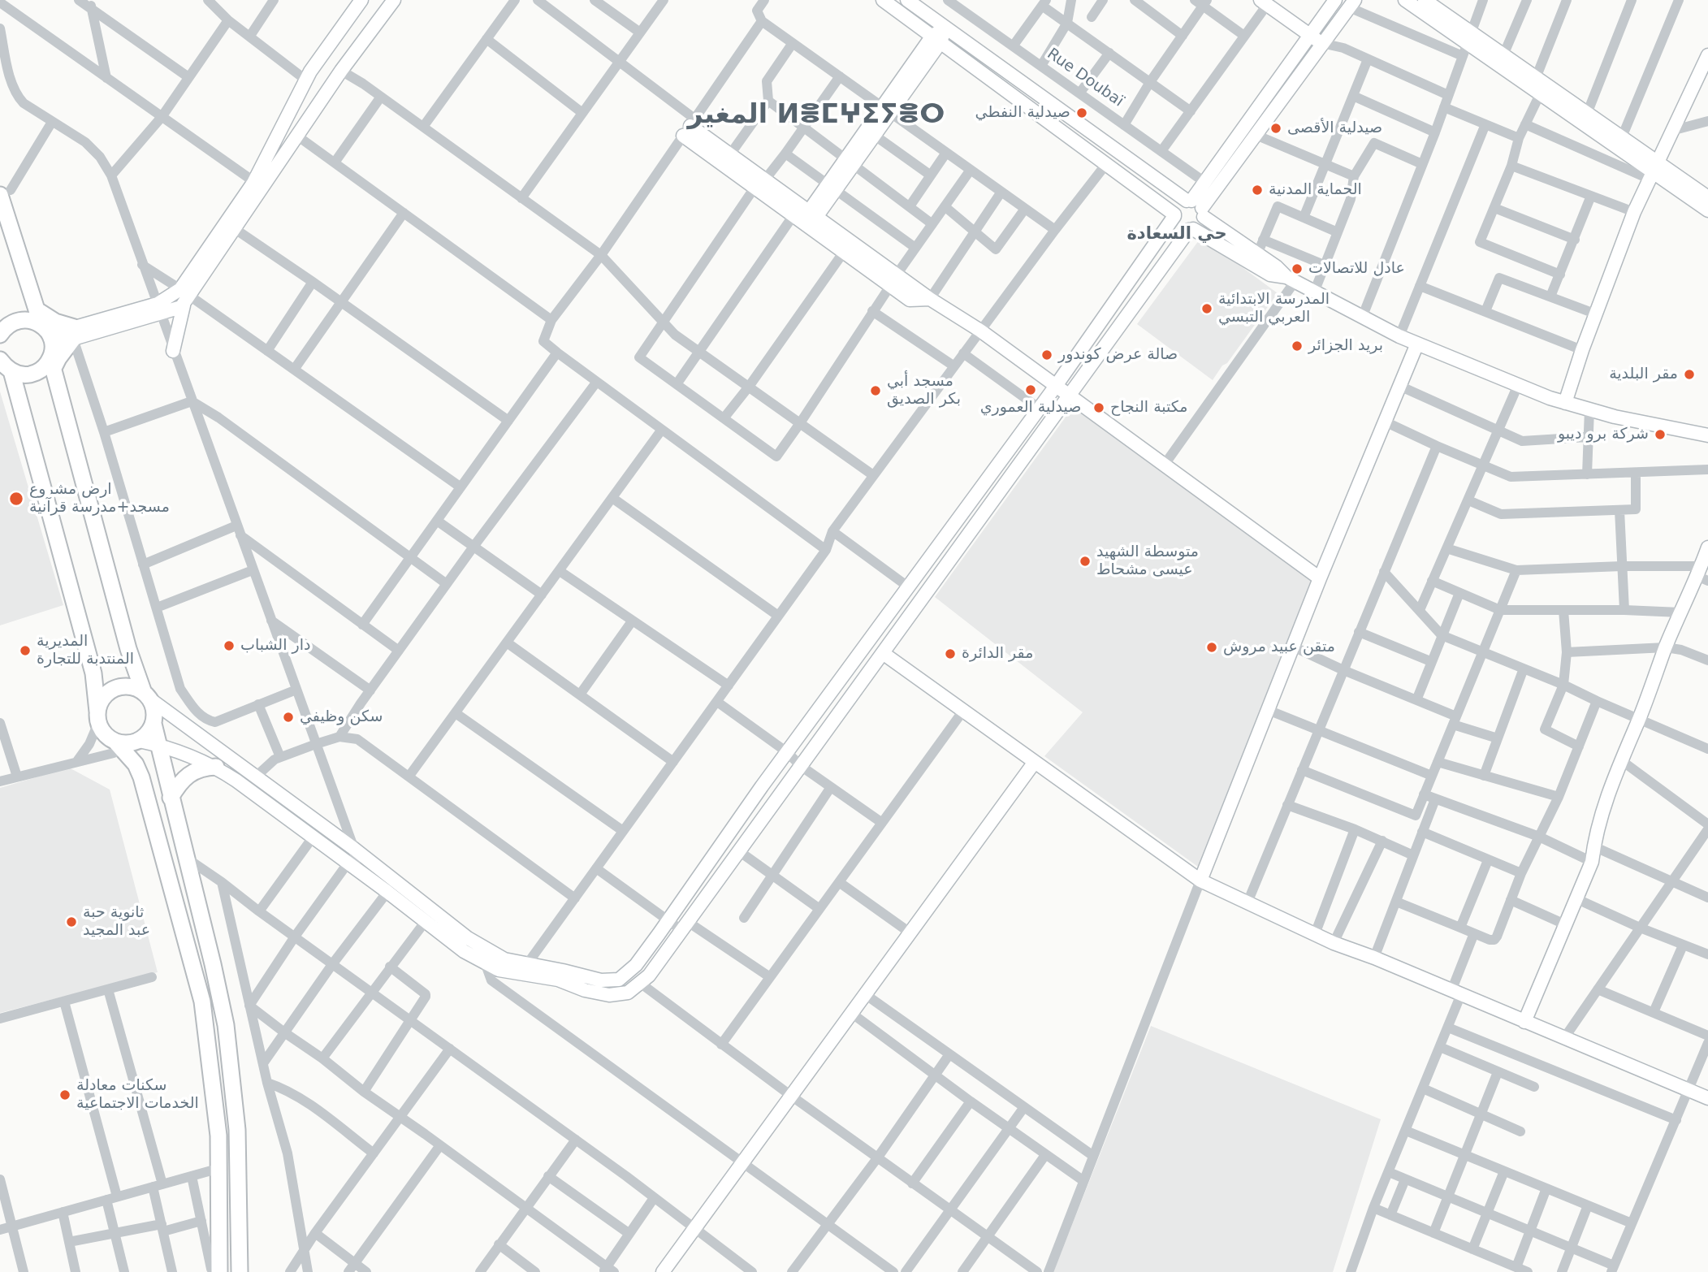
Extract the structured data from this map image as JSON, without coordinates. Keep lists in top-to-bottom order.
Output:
{
  "streets": {
    "street": ["Rue Doubaï"]
  },
  "districts": ["المغير ⵍⴻⵎⵖⵉⵢⴻⵔ", "حي السعادة"],
  "places": [
    "صيدلية النفطي",
    "صيدلية الأقصى",
    "الحماية المدنية",
    "عادل للاتصالات",
    "المدرسة الابتدائية العربي التبسي",
    "بريد الجزائر",
    "صالة عرض كوندور",
    "مقر البلدية",
    "صيدلية العموري",
    "مسجد أبي بكر الصديق",
    "مكتبة النجاح",
    "شركة برو ديبو",
    "ارض مشروع مسجد+مدرسة قرآنية",
    "متوسطة الشهيد عيسى مشحاط",
    "دار الشباب",
    "متقن عبيد مروش",
    "المديرية المنتدبة للتجارة",
    "مقر الدائرة",
    "سكن وظيفي",
    "ثانوية حبة عبد المجيد",
    "سكنات معادلة الخدمات الاجتماعية"
  ]
}
